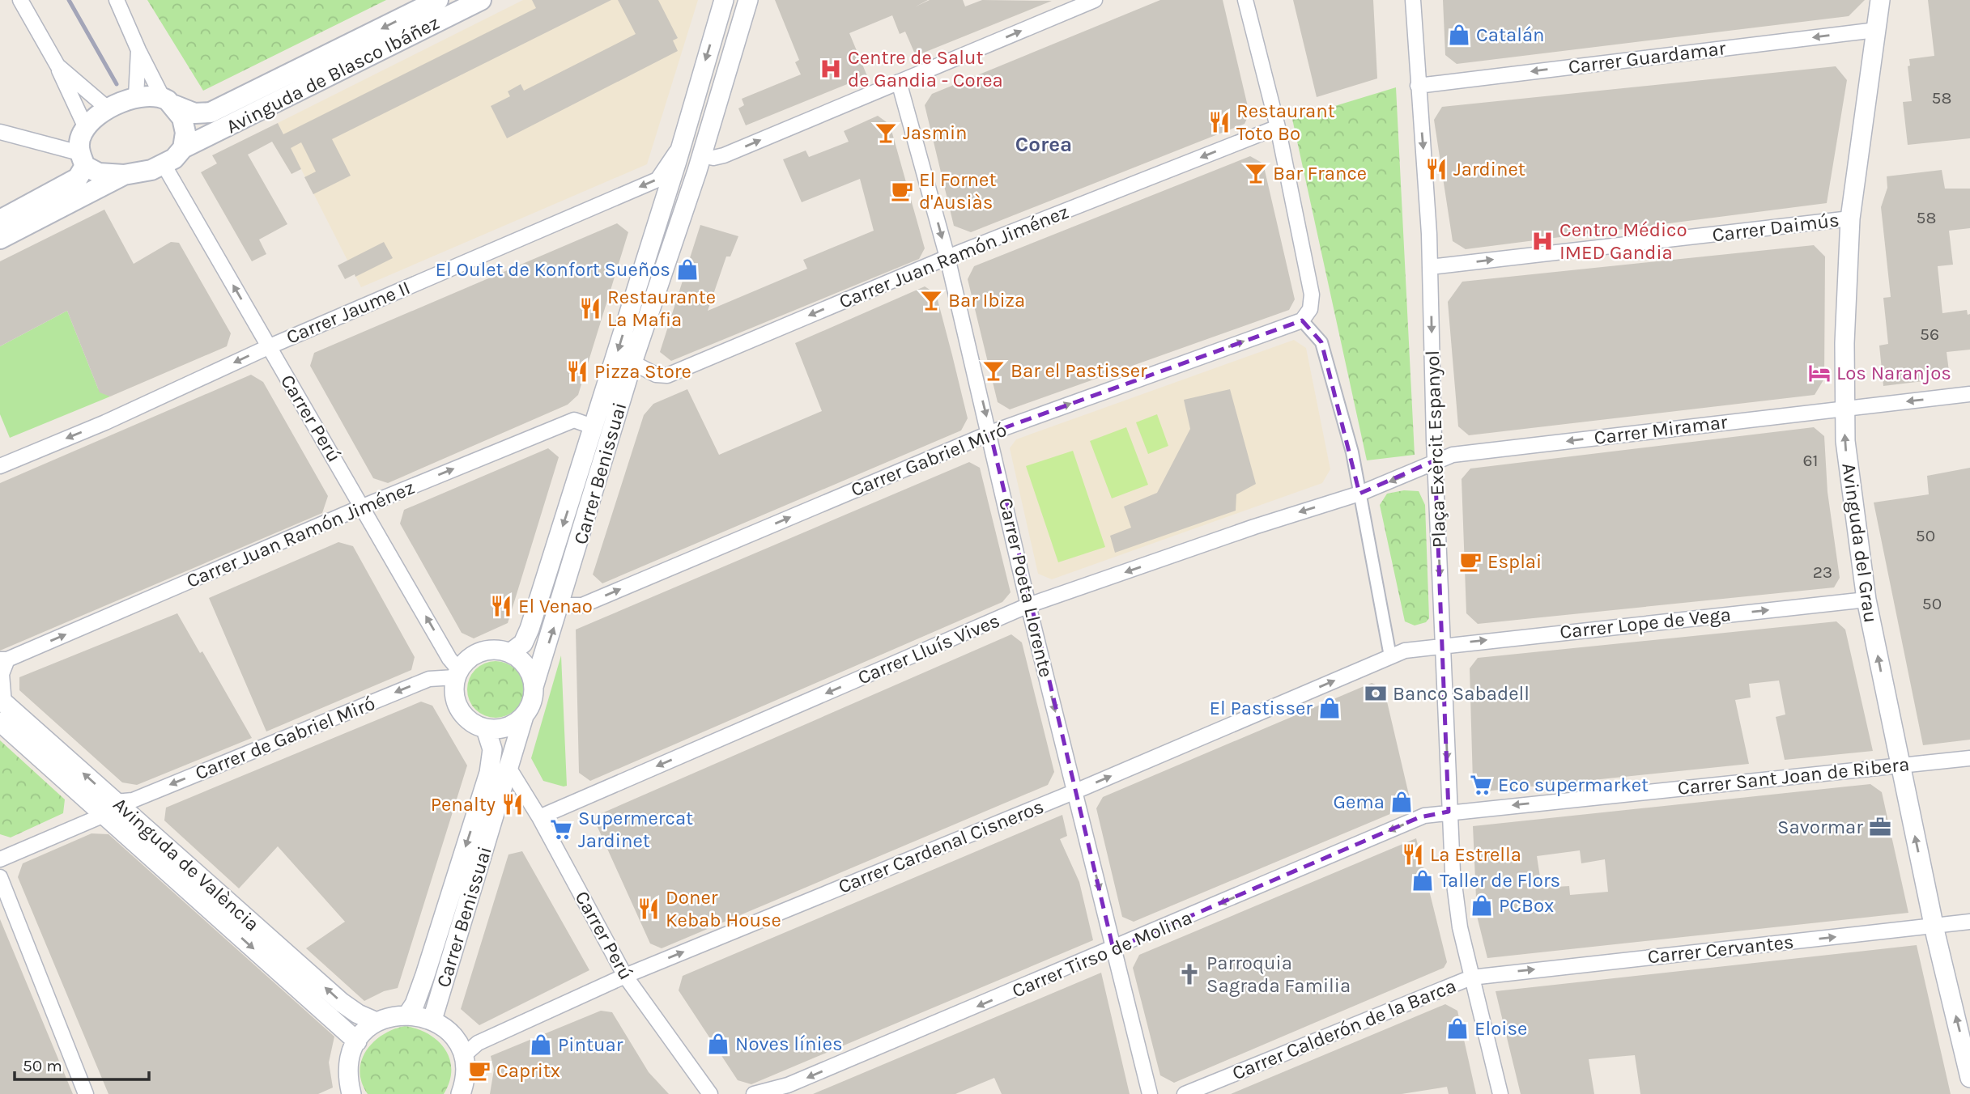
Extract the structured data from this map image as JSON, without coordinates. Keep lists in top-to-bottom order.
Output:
{
  "streets": {
    "main road": ["Avinguda de Blasco Ibáñez"],
    "street": [
      "Carrer Guardamar",
      "Carrer Daimús",
      "Carrer Juan Ramón Jiménez",
      "Carrer Jaume II",
      "Carrer Perú",
      "Carrer Miramar",
      "Plaça Exèrcit Espanyol",
      "Carrer Gabriel Miró",
      "Carrer Benissuai",
      "Avinguda del Grau",
      "Carrer Poeta Llorente",
      "Carrer Lope de Vega",
      "Carrer Lluís Vives",
      "Carrer de Gabriel Miró",
      "Carrer Sant Joan de Ribera",
      "Carrer Cardenal Cisneros",
      "Avinguda de València",
      "Carrer Cervantes",
      "Carrer Tirso de Molina",
      "Carrer Calderón de la Barca"
    ]
  },
  "crossings": [
    ["Carrer Guardamar", "Plaça Exèrcit Espanyol"],
    ["Carrer Guardamar", "Avinguda del Grau"],
    ["Avinguda de Blasco Ibáñez", "Carrer Perú"],
    ["Carrer Daimús", "Plaça Exèrcit Espanyol"],
    ["Carrer Daimús", "Avinguda del Grau"],
    ["Carrer Juan Ramón Jiménez", "Carrer Perú"],
    ["Carrer Juan Ramón Jiménez", "Carrer Benissuai"],
    ["Carrer Juan Ramón Jiménez", "Carrer Poeta Llorente"],
    ["Carrer Juan Ramón Jiménez", "Avinguda de València"],
    ["Carrer Jaume II", "Carrer Perú"],
    ["Carrer Jaume II", "Carrer Benissuai"],
    ["Carrer Perú", "Carrer Benissuai"],
    ["Carrer Perú", "Carrer Lluís Vives"],
    ["Carrer Perú", "Carrer de Gabriel Miró"],
    ["Carrer Perú", "Carrer Cardenal Cisneros"],
    ["Carrer Miramar", "Plaça Exèrcit Espanyol"],
    ["Carrer Miramar", "Avinguda del Grau"],
    ["Carrer Miramar", "Carrer Lluís Vives"],
    ["Plaça Exèrcit Espanyol", "Carrer Lope de Vega"],
    ["Plaça Exèrcit Espanyol", "Carrer Sant Joan de Ribera"],
    ["Plaça Exèrcit Espanyol", "Carrer Cervantes"],
    ["Plaça Exèrcit Espanyol", "Carrer Tirso de Molina"],
    ["Plaça Exèrcit Espanyol", "Carrer Calderón de la Barca"],
    ["Carrer Gabriel Miró", "Carrer Benissuai"],
    ["Carrer Gabriel Miró", "Carrer Poeta Llorente"],
    ["Carrer Benissuai", "Carrer de Gabriel Miró"],
    ["Avinguda del Grau", "Carrer Lope de Vega"],
    ["Avinguda del Grau", "Carrer Sant Joan de Ribera"],
    ["Avinguda del Grau", "Carrer Cervantes"],
    ["Carrer Poeta Llorente", "Carrer Lluís Vives"],
    ["Carrer Poeta Llorente", "Carrer Cardenal Cisneros"],
    ["Carrer Poeta Llorente", "Carrer Tirso de Molina"],
    ["Carrer Lope de Vega", "Carrer Cardenal Cisneros"],
    ["Carrer de Gabriel Miró", "Avinguda de València"],
    ["Carrer Sant Joan de Ribera", "Carrer Tirso de Molina"],
    ["Carrer Cervantes", "Carrer Calderón de la Barca"]
  ],
  "one_way": [
    "Carrer Guardamar",
    "Carrer Daimús",
    "Carrer Jaume II",
    "Carrer Perú",
    "Carrer Miramar",
    "Carrer Gabriel Miró",
    "Avinguda del Grau",
    "Carrer Poeta Llorente",
    "Carrer Lope de Vega",
    "Carrer Lluís Vives",
    "Carrer de Gabriel Miró",
    "Carrer Sant Joan de Ribera",
    "Carrer Cardenal Cisneros",
    "Carrer Cervantes",
    "Carrer Tirso de Molina"
  ],
  "districts": ["Corea"],
  "places": {
    "shop": [
      "Catalán",
      "El Oulet de Konfort Sueños",
      "El Pastisser",
      "Gema",
      "Taller de Flors",
      "PCBox",
      "Eloise",
      "Noves línies",
      "Pintuar"
    ],
    "hospital": ["Centre de Salut de Gandia - Corea", "Centro Médico IMED Gandia"],
    "restaurant": [
      "Restaurant Toto Bo",
      "Jardinet",
      "Restaurante La Mafia",
      "Pizza Store",
      "El Venao",
      "Penalty",
      "La Estrella",
      "Doner Kebab House"
    ],
    "bar": [
      "Jasmin",
      "Bar France",
      "Bar Ibiza",
      "Bar el Pastisser"
    ],
    "cafe": ["El Fornet d'Ausiàs", "Esplai", "Capritx"],
    "hotel": ["Los Naranjos"],
    "bank": ["Banco Sabadell"],
    "supermarket": ["Eco supermarket", "Supermercat Jardinet"],
    "office": ["Savormar"],
    "church": ["Parroquia Sagrada Familia"]
  },
  "house_numbers": [
    "58",
    "58",
    "56",
    "61",
    "50",
    "23",
    "50"
  ],
  "scale_bar": "50 m"
}
